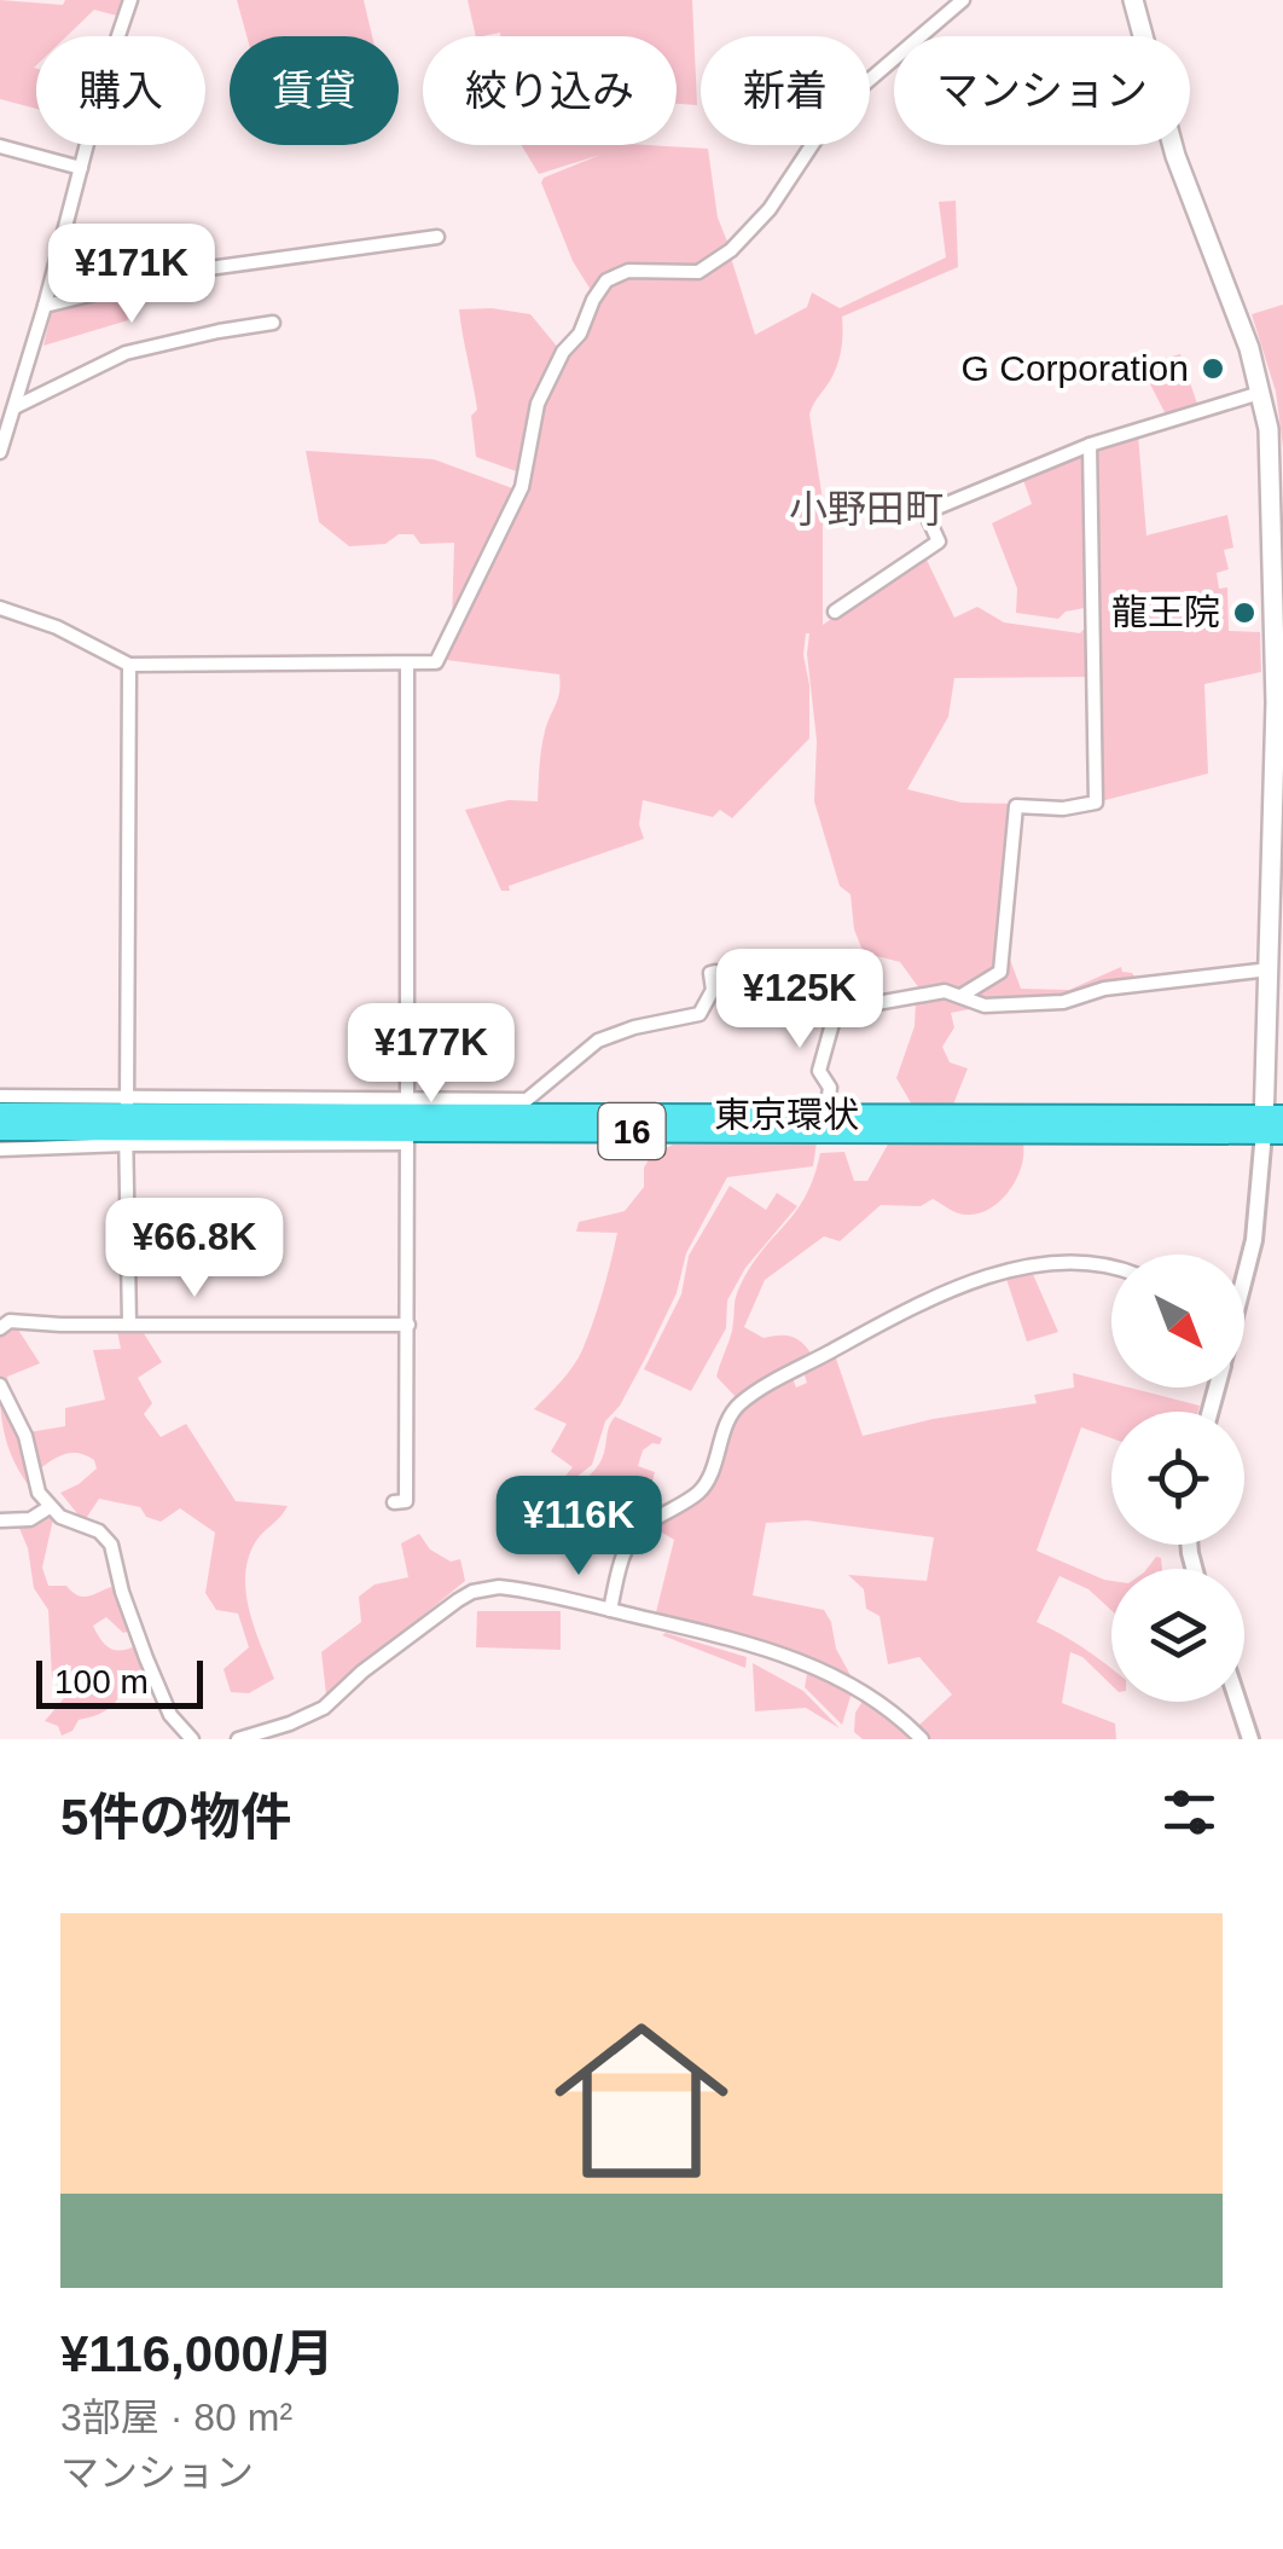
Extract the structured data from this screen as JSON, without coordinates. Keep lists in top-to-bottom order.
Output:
{
  "streets": {
    "highway": ["東京環状", "16"]
  },
  "districts": ["小野田町"],
  "places": ["G Corporation", "龍王院"],
  "scale_bar": "100 m",
  "north": "bottom right",
  "page": {
    "chip": [
      "購入",
      "賃貸",
      "絞り込み",
      "新着",
      "マンション"
    ],
    "price": [
      "¥171K",
      "¥125K",
      "¥177K",
      "¥66.8K",
      "¥116K"
    ],
    "scale": "100 m",
    "heading": "5件の物件",
    "list": [
      {
        "name": "¥116,000/月",
        "note": "3部屋 · 80 m² · マンション"
      }
    ]
  }
}
